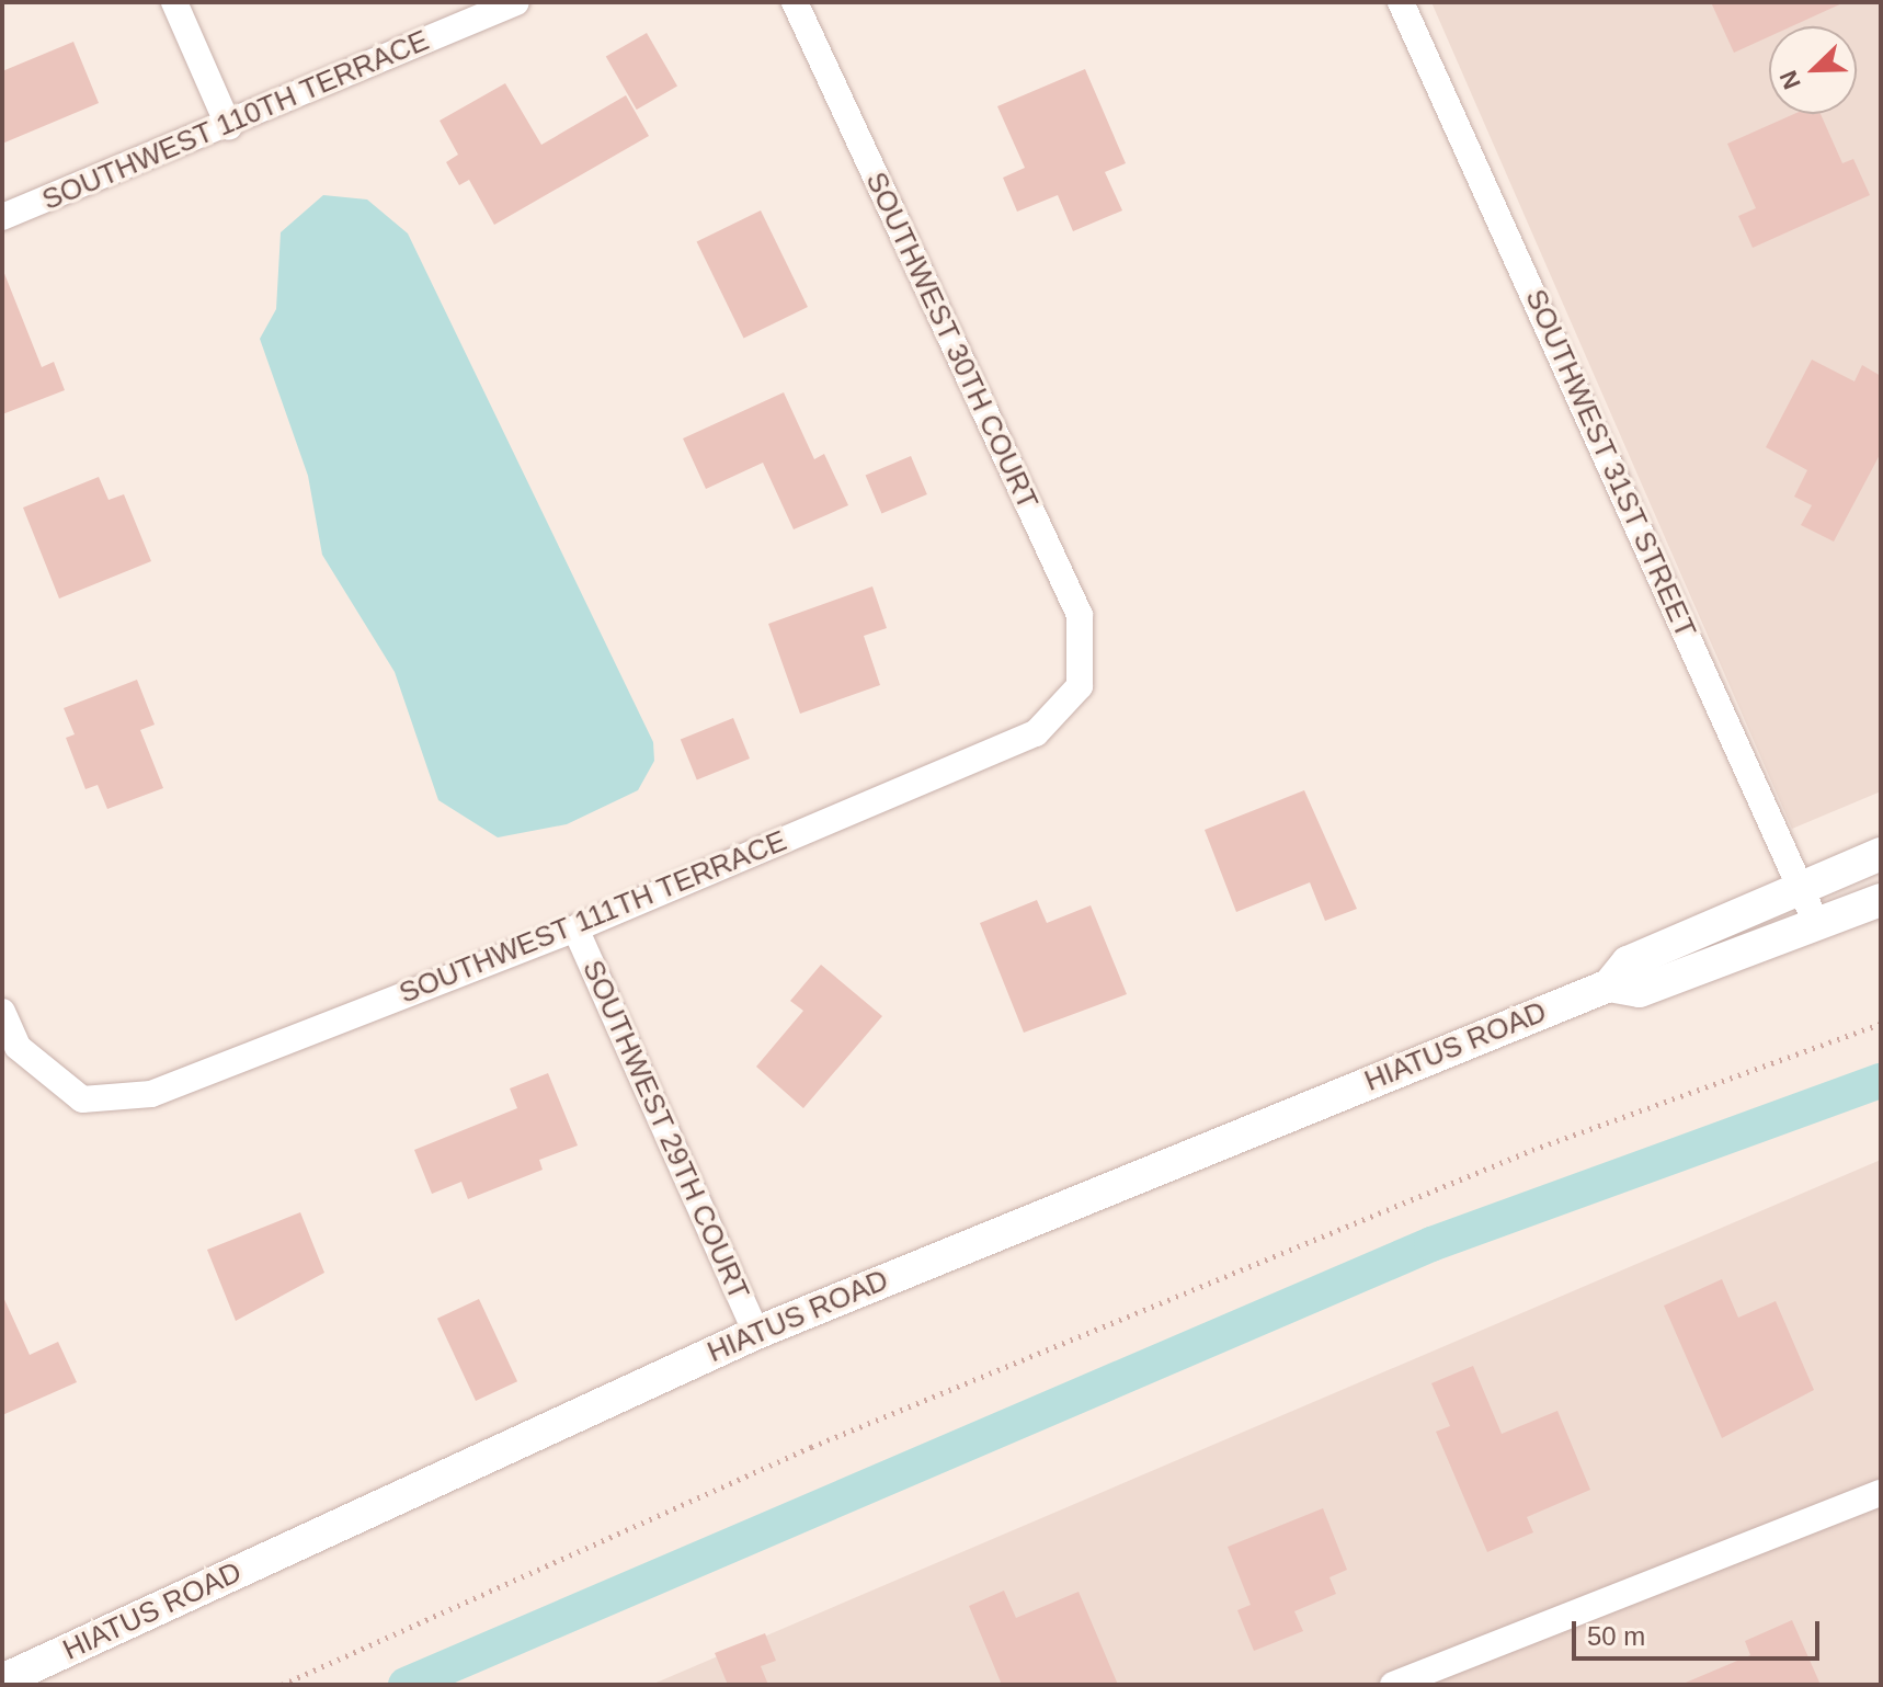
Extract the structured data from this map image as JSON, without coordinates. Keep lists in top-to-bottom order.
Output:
{
  "streets": {
    "street": [
      "SOUTHWEST 110TH TERRACE",
      "SOUTHWEST 30TH COURT",
      "SOUTHWEST 31ST STREET",
      "SOUTHWEST 111TH TERRACE",
      "HIATUS ROAD",
      "SOUTHWEST 29TH COURT"
    ]
  },
  "crossings": [
    ["SOUTHWEST 30TH COURT", "SOUTHWEST 111TH TERRACE"],
    ["SOUTHWEST 31ST STREET", "HIATUS ROAD"],
    ["SOUTHWEST 111TH TERRACE", "SOUTHWEST 29TH COURT"],
    ["HIATUS ROAD", "SOUTHWEST 29TH COURT"]
  ],
  "scale_bar": "50 m",
  "north": "bottom left"
}
